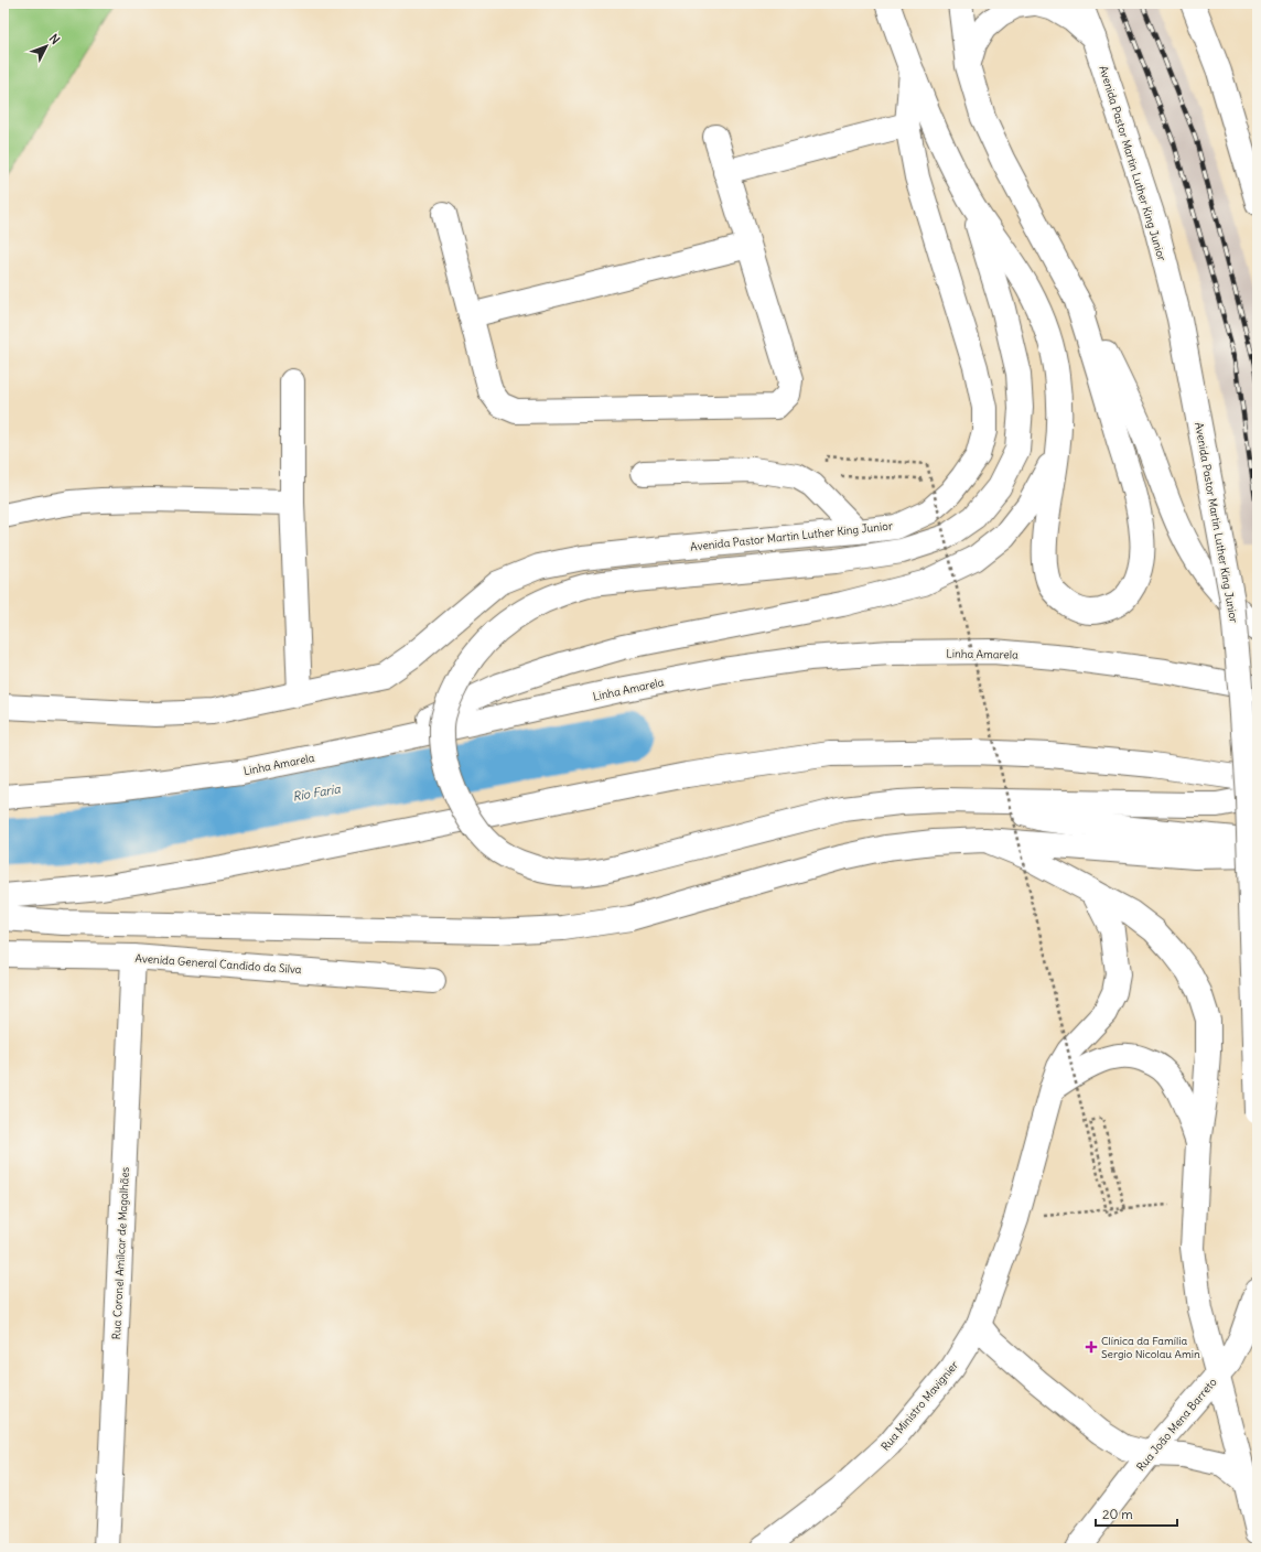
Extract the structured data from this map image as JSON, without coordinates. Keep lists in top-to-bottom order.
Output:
{
  "streets": {
    "main road": [
      "Avenida Pastor Martin Luther King Junior",
      "Linha Amarela",
      "Avenida General Candido da Silva",
      "Rua Coronel Amílcar de Magalhães",
      "Rua Ministro Mavignier",
      "Rua João Mena Barreto"
    ]
  },
  "crossings": [
    ["Avenida General Candido da Silva", "Rua Coronel Amílcar de Magalhães"]
  ],
  "water": ["Rio Faria"],
  "places": {
    "health": ["Clínica da Família Sergio Nicolau Amin"]
  },
  "scale_bar": "20 m",
  "north": "top right"
}
